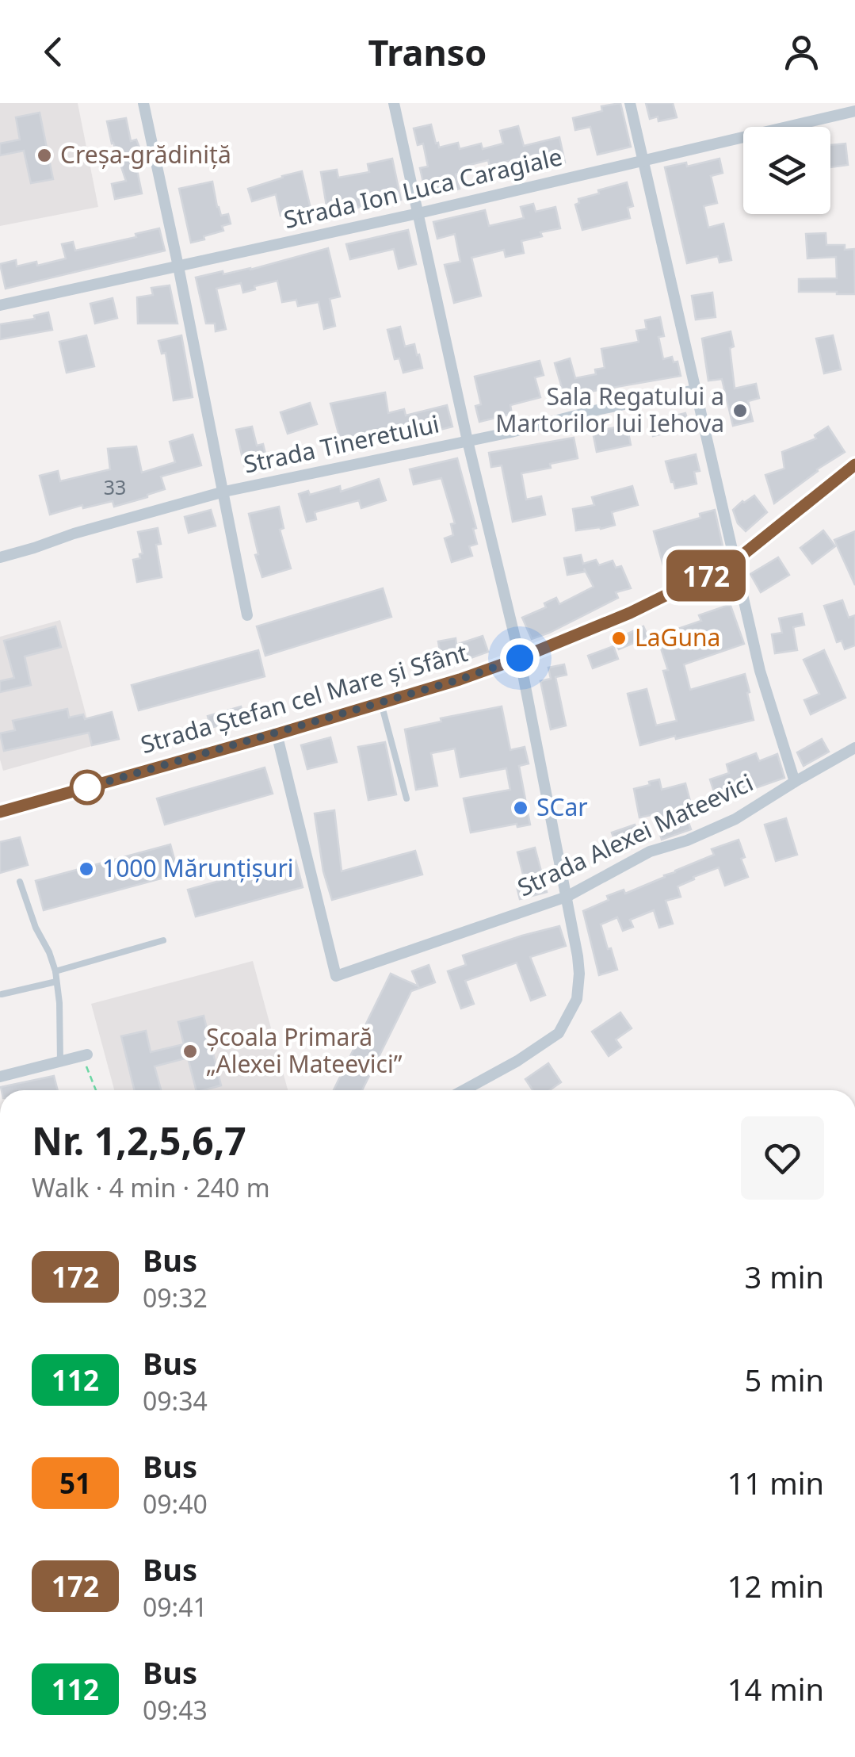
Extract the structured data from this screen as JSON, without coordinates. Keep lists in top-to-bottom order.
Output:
{
  "streets": {
    "main road": ["Strada Ștefan cel Mare și Sfânt"],
    "street": ["Strada Ion Luca Caragiale", "Strada Tineretului", "Strada Alexei Mateevici"]
  },
  "crossings": [
    ["Strada Ștefan cel Mare și Sfânt", "Strada Alexei Mateevici"]
  ],
  "places": [
    "Creșa-grădiniță",
    "Sala Regatului a Martorilor lui Iehova",
    "LaGuna",
    "SCar",
    "1000 Mărunțișuri",
    "Școala Primară „Alexei Mateevici”"
  ],
  "lines": ["bus line 172"],
  "house_numbers": ["33"],
  "page": {
    "header": "Transo",
    "on_map": "172",
    "heading": ["Nr. 1,2,5,6,7", "Walk · 4 min · 240 m"],
    "list": [
      {
        "mark": "172",
        "name": "Bus",
        "note": "09:32",
        "value": "3 min"
      },
      {
        "mark": "112",
        "name": "Bus",
        "note": "09:34",
        "value": "5 min"
      },
      {
        "mark": "51",
        "name": "Bus",
        "note": "09:40",
        "value": "11 min"
      },
      {
        "mark": "172",
        "name": "Bus",
        "note": "09:41",
        "value": "12 min"
      },
      {
        "mark": "112",
        "name": "Bus",
        "note": "09:43",
        "value": "14 min"
      }
    ]
  }
}
